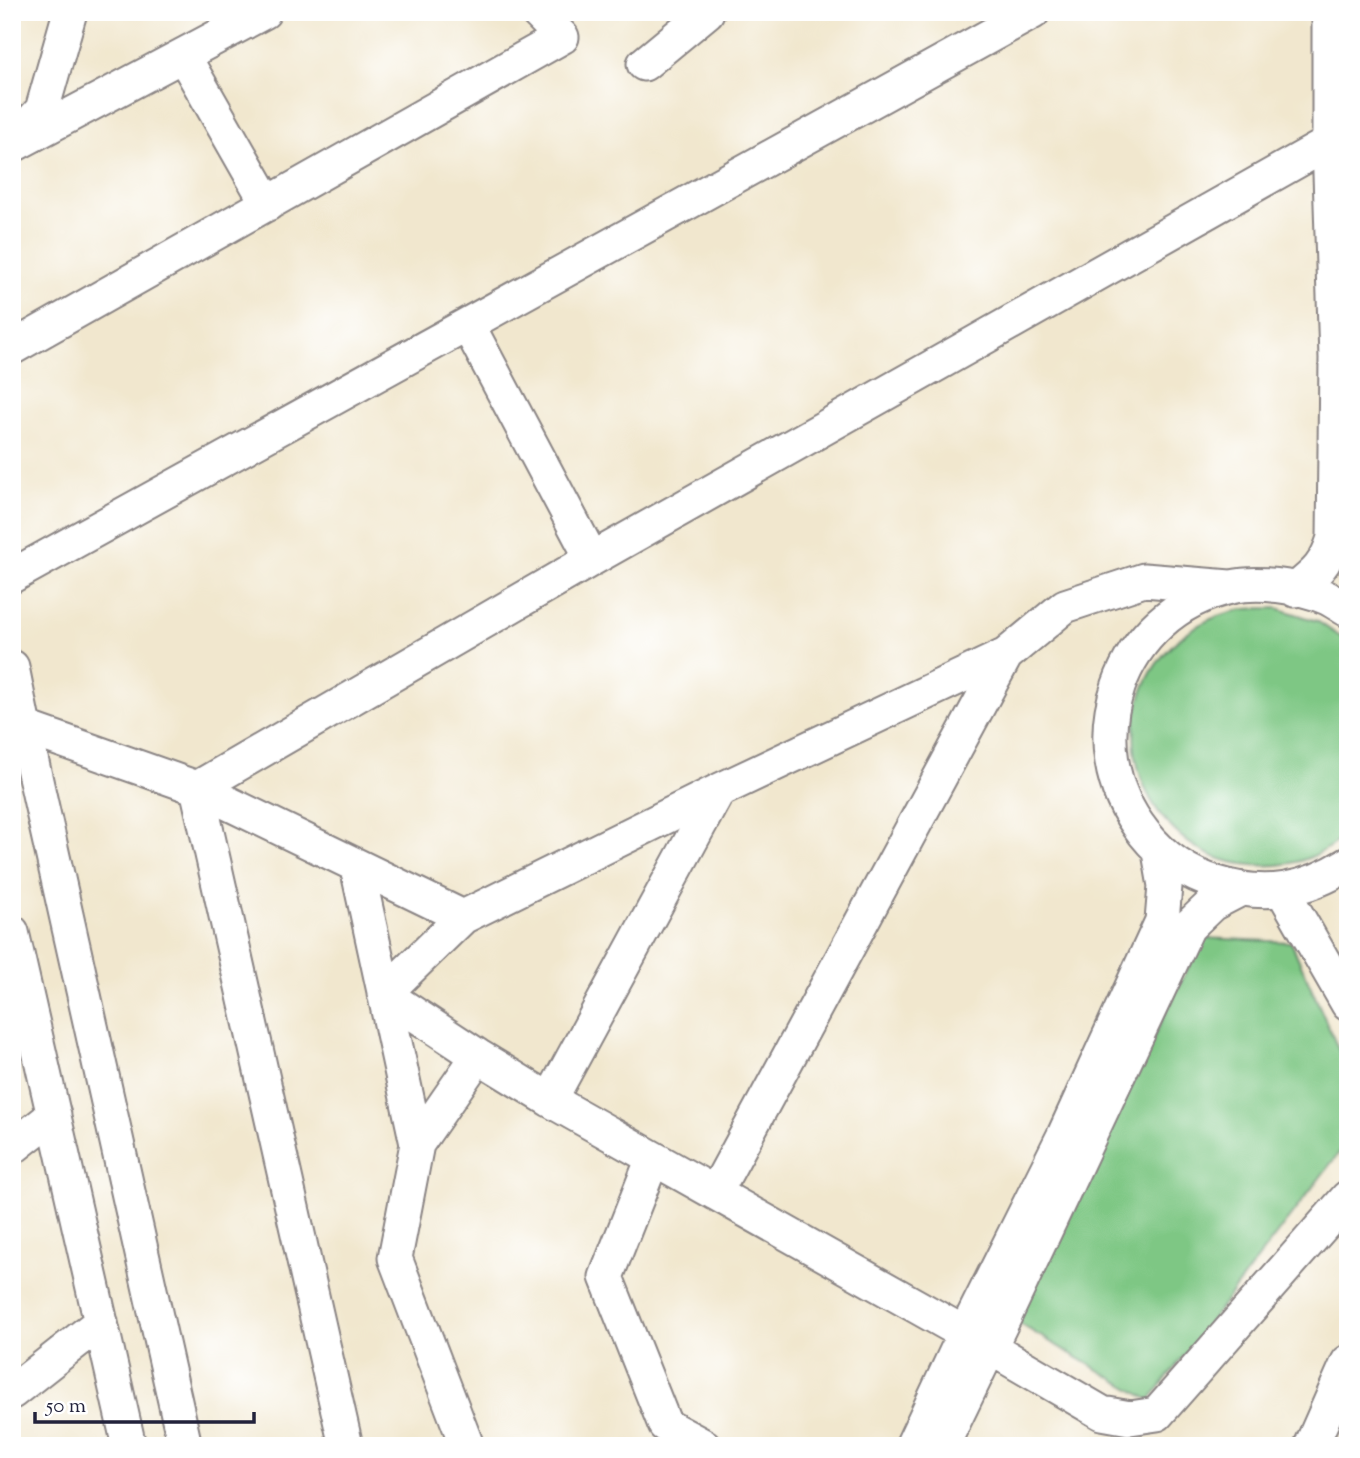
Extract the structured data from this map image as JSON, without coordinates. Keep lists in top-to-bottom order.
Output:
{
  "scale_bar": "50 m"
}
